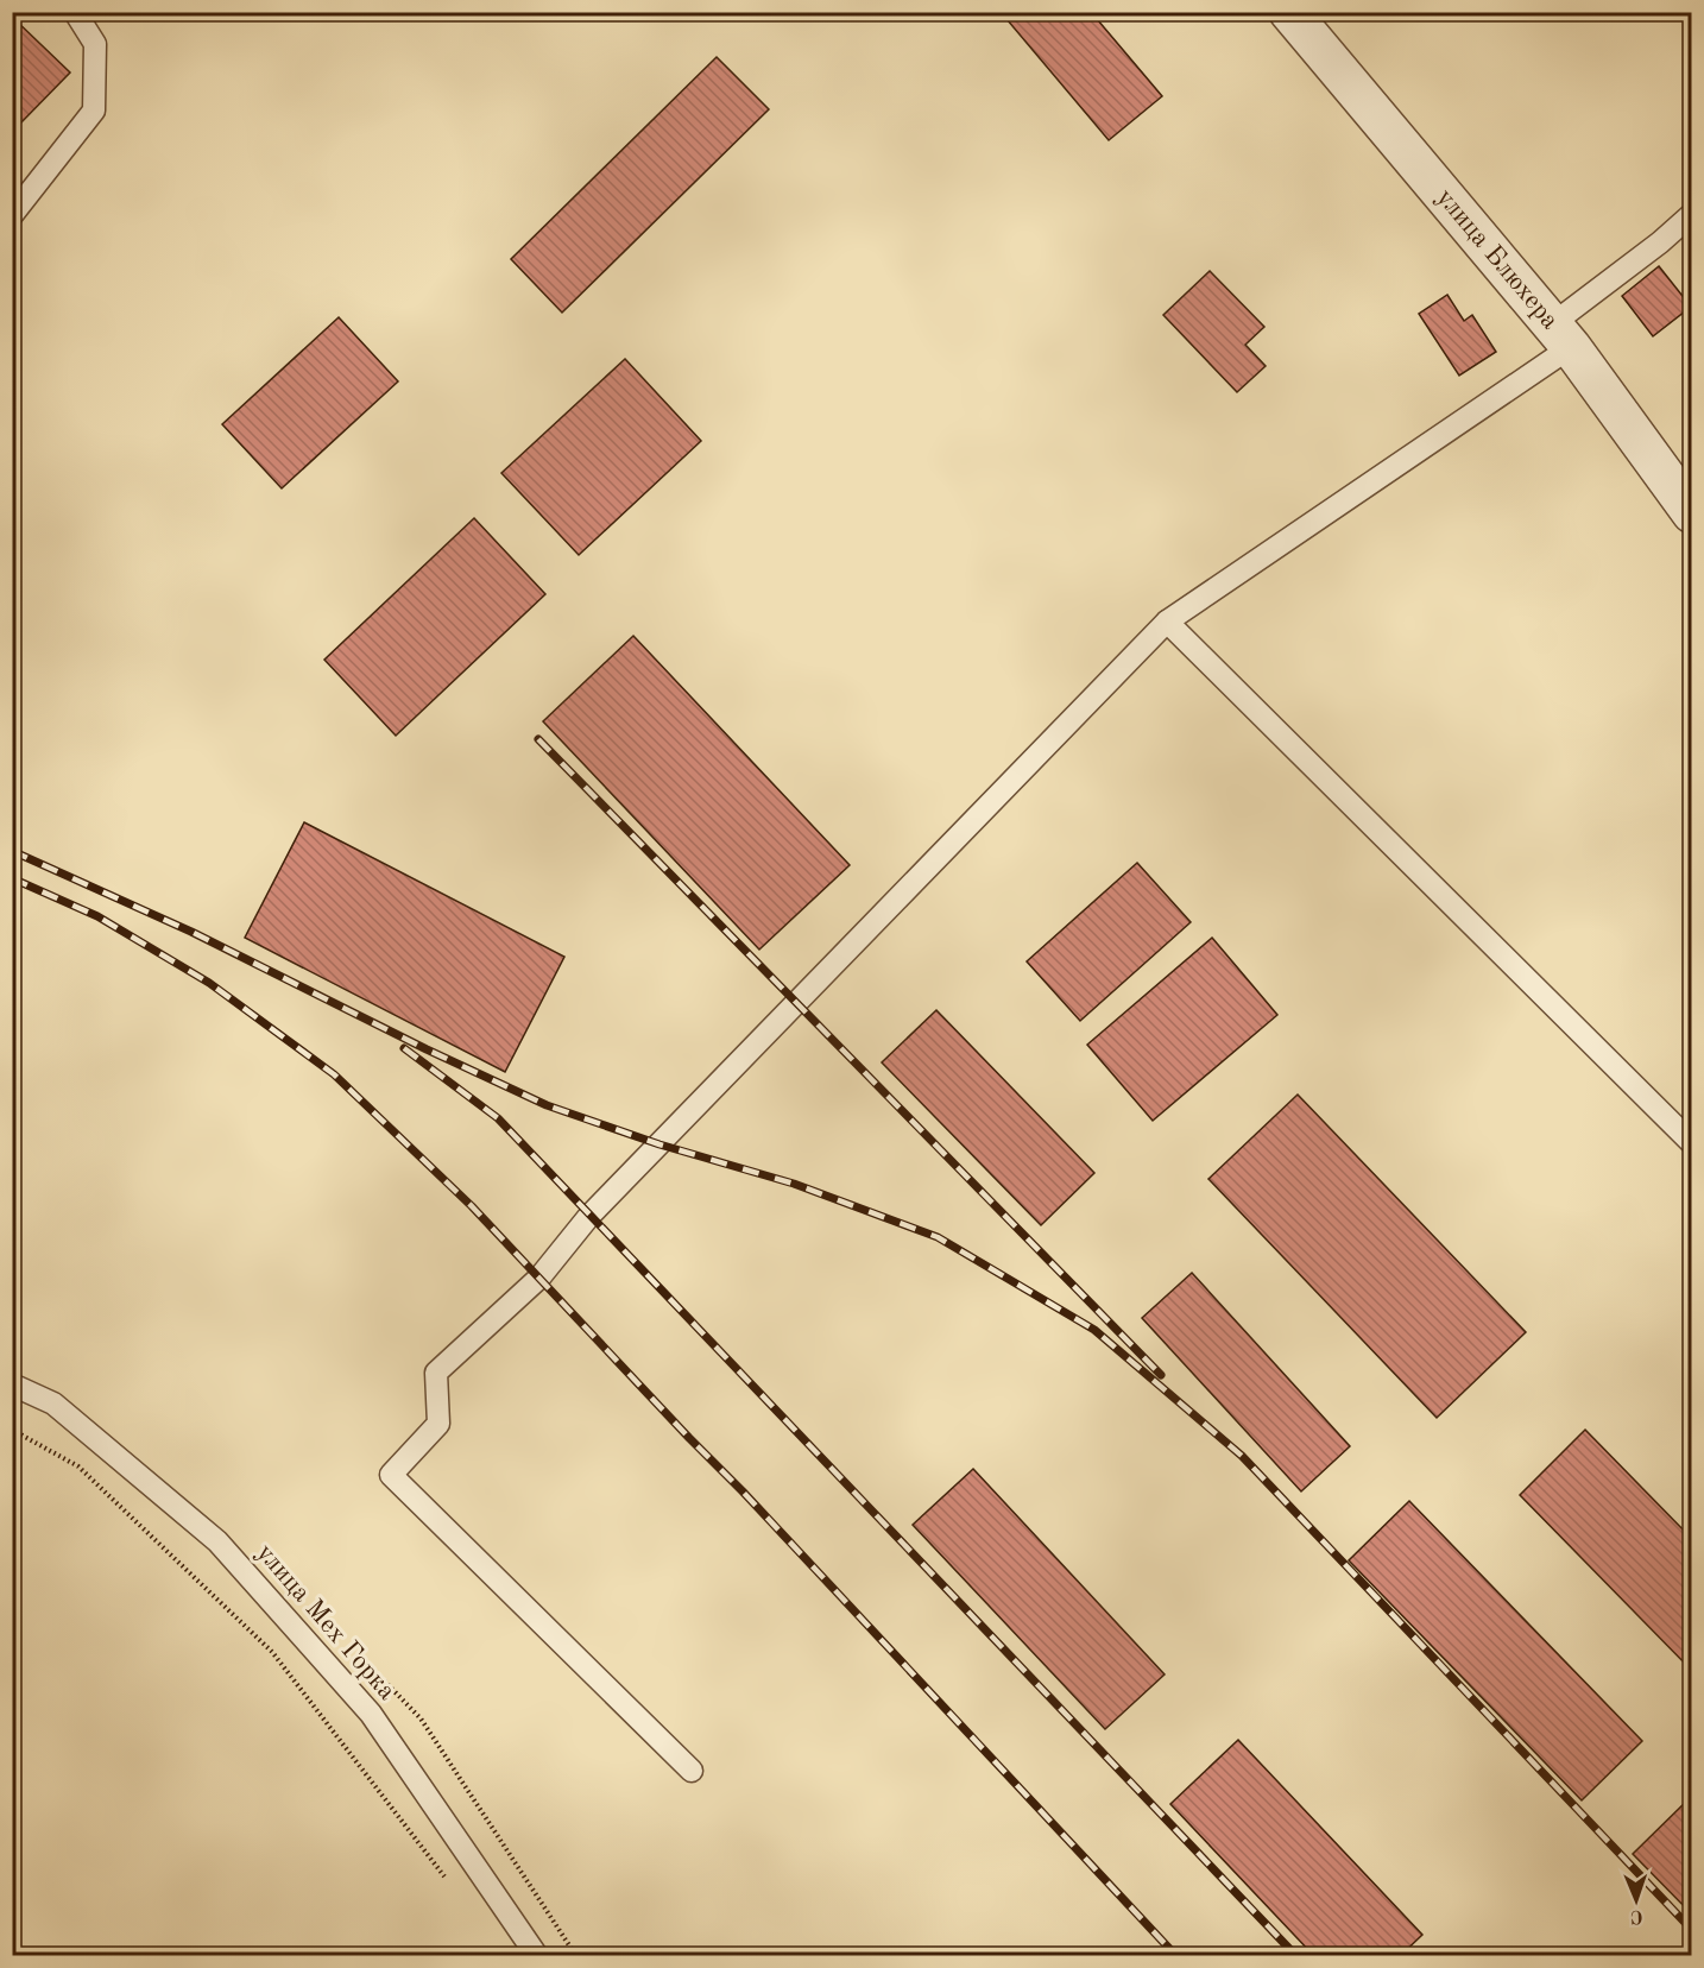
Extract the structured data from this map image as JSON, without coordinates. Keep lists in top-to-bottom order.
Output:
{
  "streets": {
    "street": ["улица Блюхера"],
    "lane": ["улица Мех Горка"]
  },
  "north": "bottom"
}
